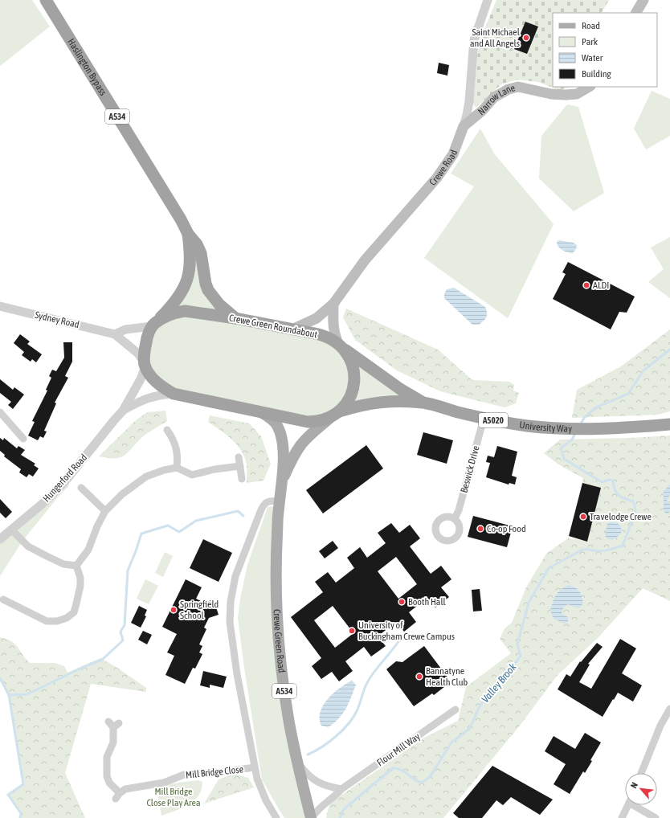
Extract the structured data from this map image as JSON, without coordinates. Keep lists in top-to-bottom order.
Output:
{
  "streets": {
    "highway": [
      "Haslington Bypass",
      "A534",
      "Crewe Green Roundabout",
      "A5020",
      "University Way"
    ],
    "main road": ["Narrow Lane", "Crewe Road", "Crewe Green Road"],
    "street": [
      "Sydney Road",
      "Beswick Drive",
      "Hungerford Road",
      "Flour Mill Way",
      "Mill Bridge Close"
    ]
  },
  "crossings": [
    ["Haslington Bypass", "Crewe Green Roundabout"],
    ["Narrow Lane", "Crewe Road"],
    ["Crewe Road", "Crewe Green Roundabout"],
    ["Sydney Road", "Hungerford Road"],
    ["Crewe Green Roundabout", "University Way"],
    ["Crewe Green Roundabout", "Crewe Green Road"],
    ["University Way", "Beswick Drive"],
    ["University Way", "Crewe Green Road"],
    ["Crewe Green Road", "Flour Mill Way"]
  ],
  "water": ["Valley Brook"],
  "parks": ["Mill Bridge Close Play Area"],
  "places": [
    "Saint Michael and All Angels",
    "ALDI",
    "Travelodge Crewe",
    "Co-op Food",
    "Booth Hall",
    "Springfield School",
    "University of Buckingham Crewe Campus",
    "Bannatyne Health Club"
  ],
  "legend": [
    "Road",
    "Park",
    "Water",
    "Building"
  ],
  "north": "top left"
}
